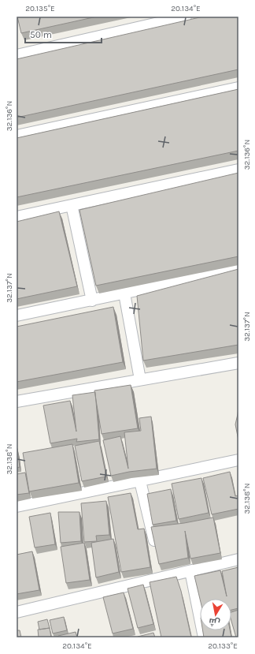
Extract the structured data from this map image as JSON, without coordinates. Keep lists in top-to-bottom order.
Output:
{
  "scale_bar": "50 m",
  "north": "bottom",
  "coordinates": [
    "20.135°E",
    "20.134°E",
    "32.136°N",
    "32.137°N",
    "32.138°N",
    "20.133°E"
  ]
}
